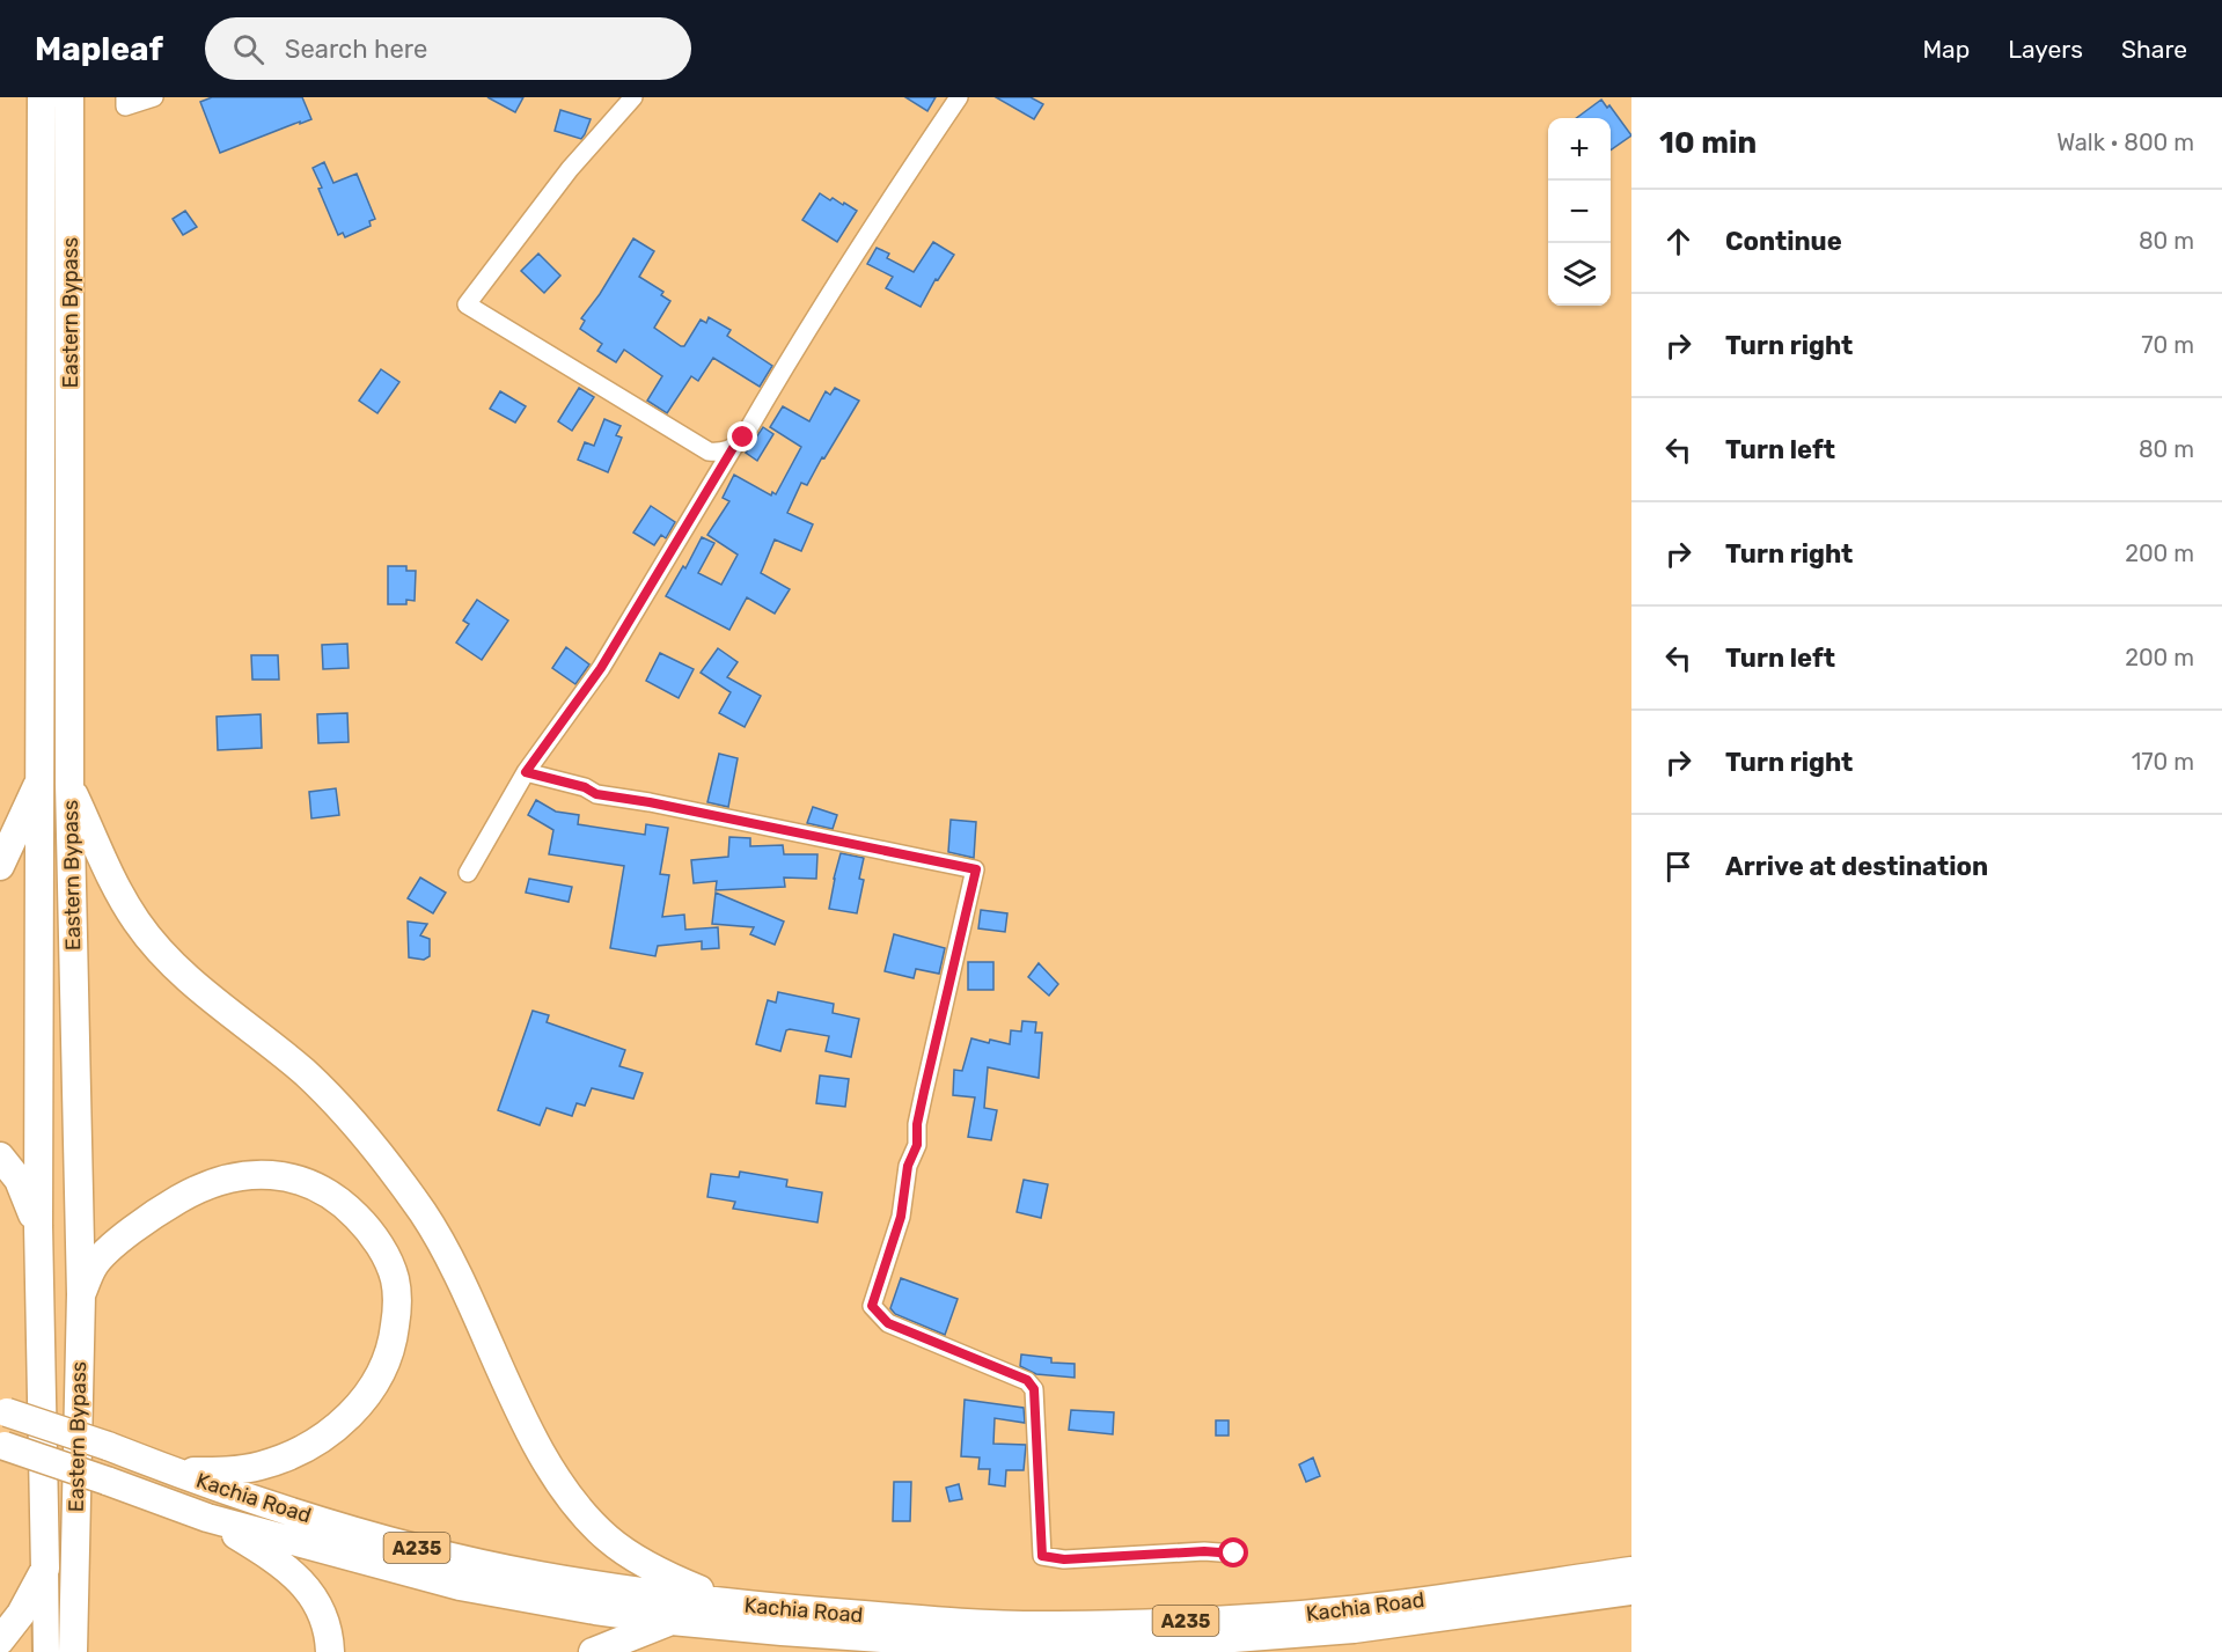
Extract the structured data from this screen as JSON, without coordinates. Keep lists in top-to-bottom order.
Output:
{
  "streets": {
    "highway": ["Eastern Bypass", "Kachia Road", "A235"]
  },
  "crossings": [
    ["Kachia Road", "A235"]
  ],
  "page": {
    "header": "Mapleaf",
    "search": "Search here",
    "nav": ["Map", "Layers", "Share"],
    "heading": ["10 min", "Walk · 800 m"],
    "map_buttons": ["+", "−"],
    "list": [
      ["Continue", "80 m"],
      ["Turn right", "70 m"],
      ["Turn left", "80 m"],
      ["Turn right", "200 m"],
      ["Turn left", "200 m"],
      ["Turn right", "170 m"],
      "Arrive at destination"
    ]
  }
}
